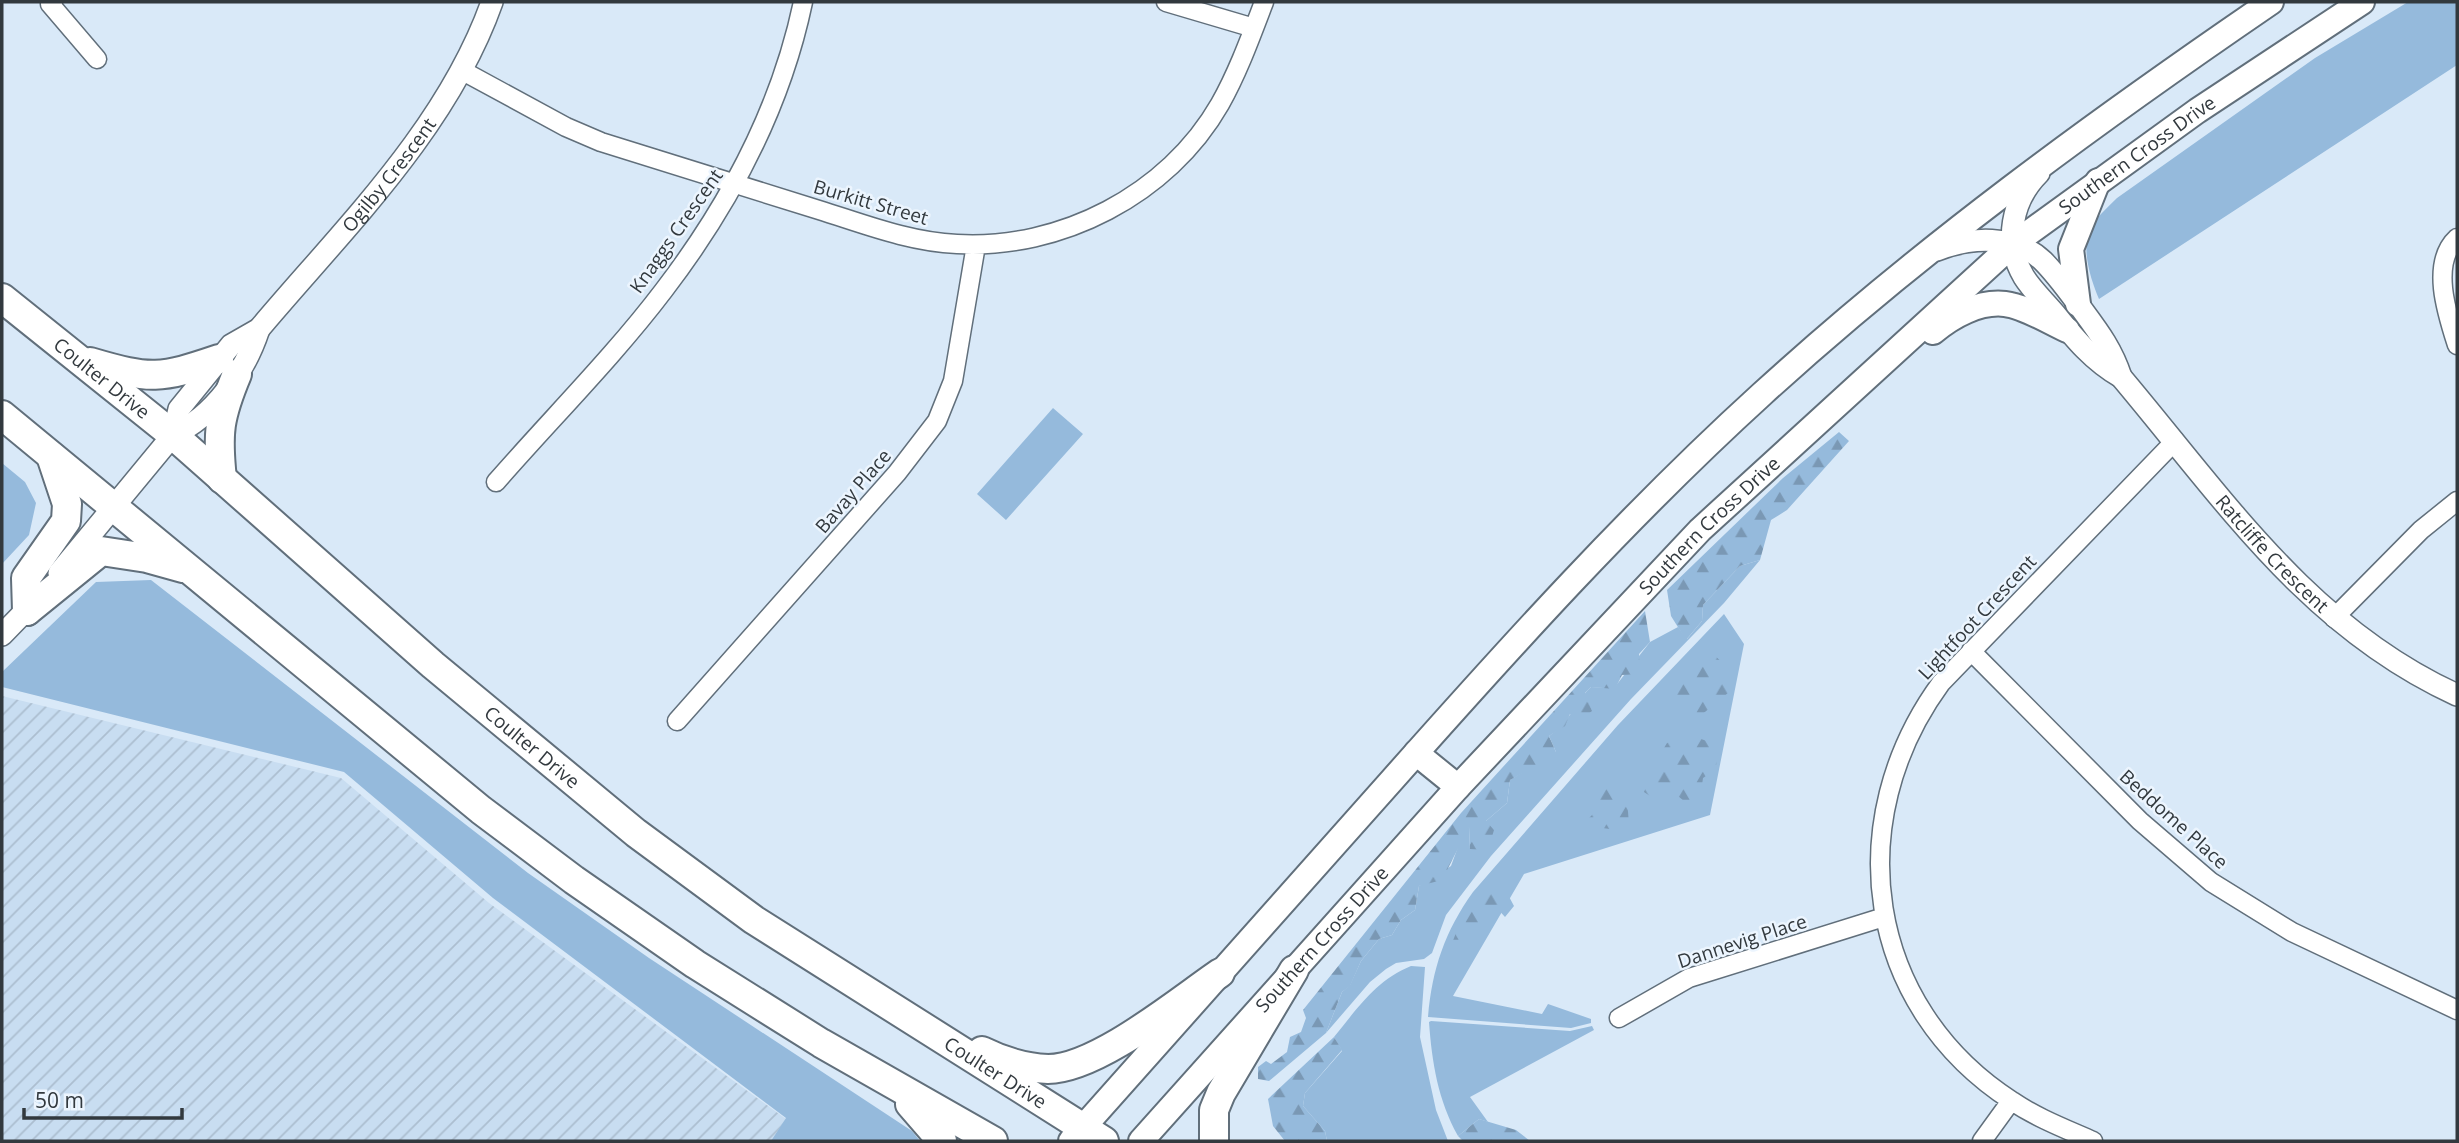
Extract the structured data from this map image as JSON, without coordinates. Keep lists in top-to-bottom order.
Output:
{
  "streets": {
    "main road": ["Southern Cross Drive", "Coulter Drive"],
    "street": [
      "Ogilby Crescent",
      "Burkitt Street",
      "Knaggs Crescent",
      "Bavay Place",
      "Ratcliffe Crescent",
      "Lightfoot Crescent",
      "Beddome Place",
      "Dannevig Place"
    ]
  },
  "crossings": [
    ["Southern Cross Drive", "Ratcliffe Crescent"],
    ["Ogilby Crescent", "Burkitt Street"],
    ["Ogilby Crescent", "Coulter Drive"],
    ["Burkitt Street", "Knaggs Crescent"],
    ["Burkitt Street", "Bavay Place"],
    ["Ratcliffe Crescent", "Lightfoot Crescent"],
    ["Lightfoot Crescent", "Beddome Place"],
    ["Lightfoot Crescent", "Dannevig Place"]
  ],
  "scale_bar": "50 m"
}
